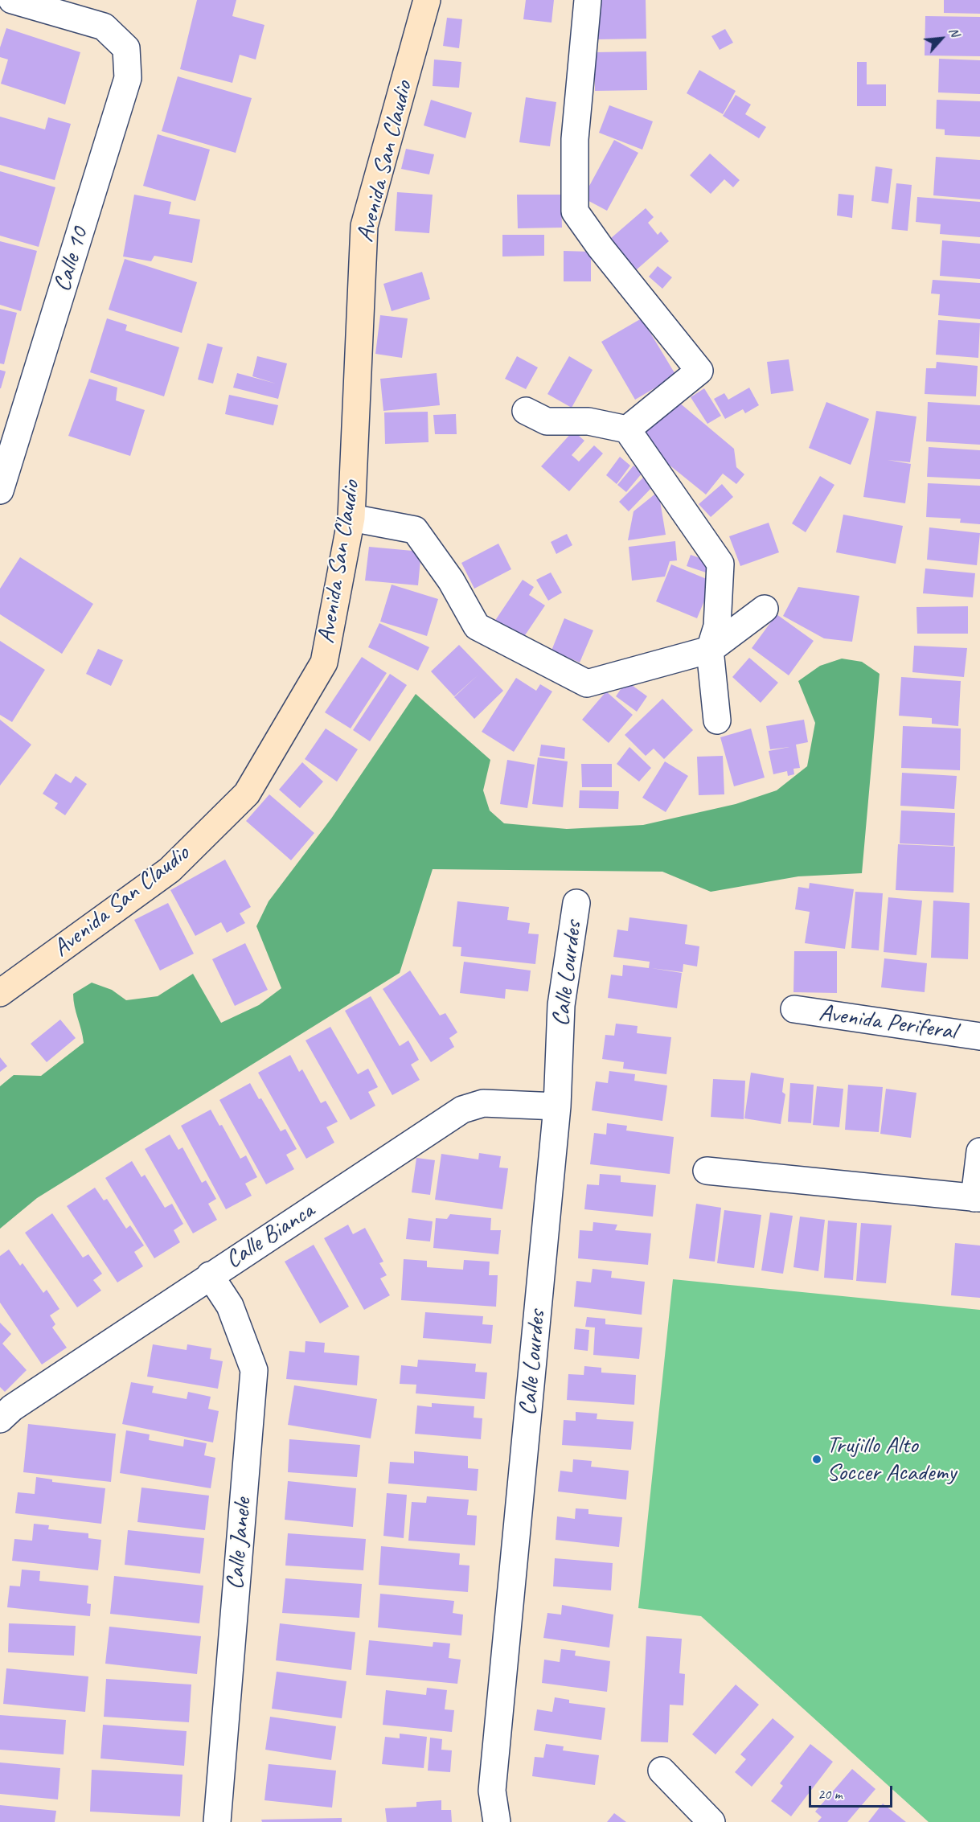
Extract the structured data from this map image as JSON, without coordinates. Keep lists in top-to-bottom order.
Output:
{
  "streets": {
    "street": [
      "Avenida San Claudio",
      "Calle 10",
      "Calle Lourdes",
      "Avenida Periferal",
      "Calle Bianca",
      "Calle Janele"
    ]
  },
  "crossings": [
    ["Calle Lourdes", "Calle Bianca"],
    ["Calle Bianca", "Calle Janele"]
  ],
  "places": ["Trujillo Alto Soccer Academy"],
  "scale_bar": "20 m",
  "north": "top right"
}
